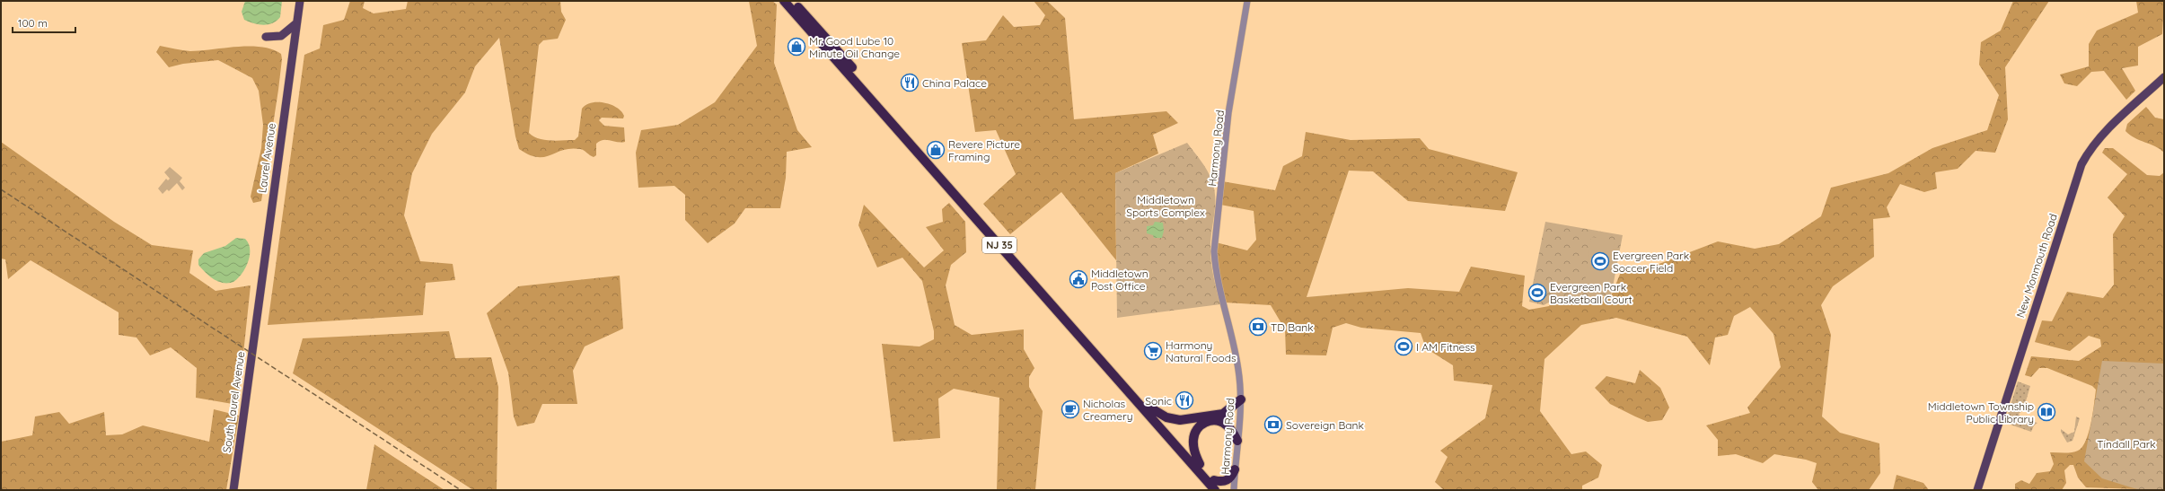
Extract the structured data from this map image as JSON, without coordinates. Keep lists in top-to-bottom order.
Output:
{
  "streets": {
    "highway": ["NJ 35"],
    "main road": ["Laurel Avenue", "New Monmouth Road", "South Laurel Avenue"],
    "street": ["Harmony Road"]
  },
  "crossings": [
    ["Harmony Road", "NJ 35"],
    ["Laurel Avenue", "South Laurel Avenue"]
  ],
  "parks": ["Middletown Sports Complex", "Tindall Park"],
  "places": {
    "shop": ["Mr. Good Lube 10 Minute Oil Change", "Revere Picture Framing"],
    "restaurant": ["China Palace", "Sonic"],
    "sports": ["Evergreen Park Soccer Field", "Evergreen Park Basketball Court", "I AM Fitness"],
    "public building": ["Middletown Post Office"],
    "bank": ["TD Bank", "Sovereign Bank"],
    "supermarket": ["Harmony Natural Foods"],
    "cafe": ["Nicholas Creamery"],
    "library": ["Middletown Township Public Library"]
  },
  "scale_bar": "100 m"
}
